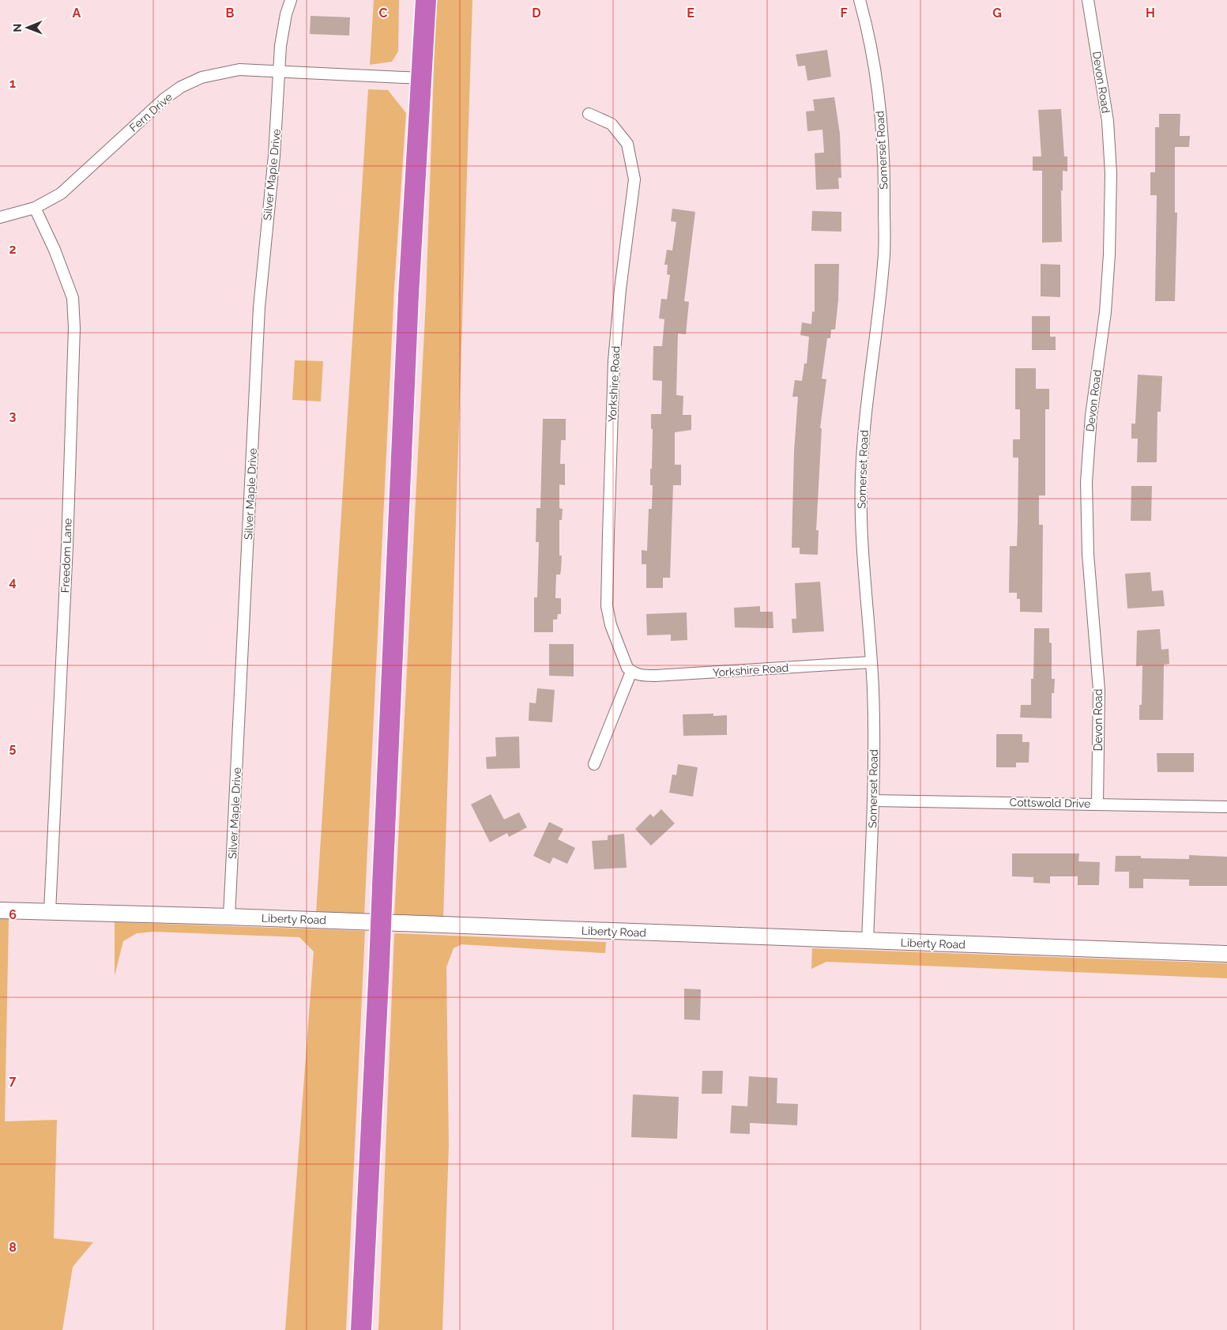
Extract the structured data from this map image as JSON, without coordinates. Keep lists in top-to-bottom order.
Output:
{
  "streets": {
    "street": [
      "Devon Road",
      "Fern Drive",
      "Somerset Road",
      "Silver Maple Drive",
      "Yorkshire Road",
      "Freedom Lane",
      "Cottswold Drive",
      "Liberty Road"
    ]
  },
  "crossings": [
    ["Devon Road", "Cottswold Drive"],
    ["Fern Drive", "Silver Maple Drive"],
    ["Fern Drive", "Freedom Lane"],
    ["Somerset Road", "Yorkshire Road"],
    ["Somerset Road", "Cottswold Drive"],
    ["Somerset Road", "Liberty Road"],
    ["Silver Maple Drive", "Liberty Road"],
    ["Freedom Lane", "Liberty Road"]
  ],
  "north": "left",
  "grid": {
    "columns": [
      "A",
      "B",
      "C",
      "D",
      "E",
      "F",
      "G",
      "H"
    ],
    "rows": [
      "1",
      "2",
      "3",
      "4",
      "5",
      "6",
      "7",
      "8"
    ]
  }
}
